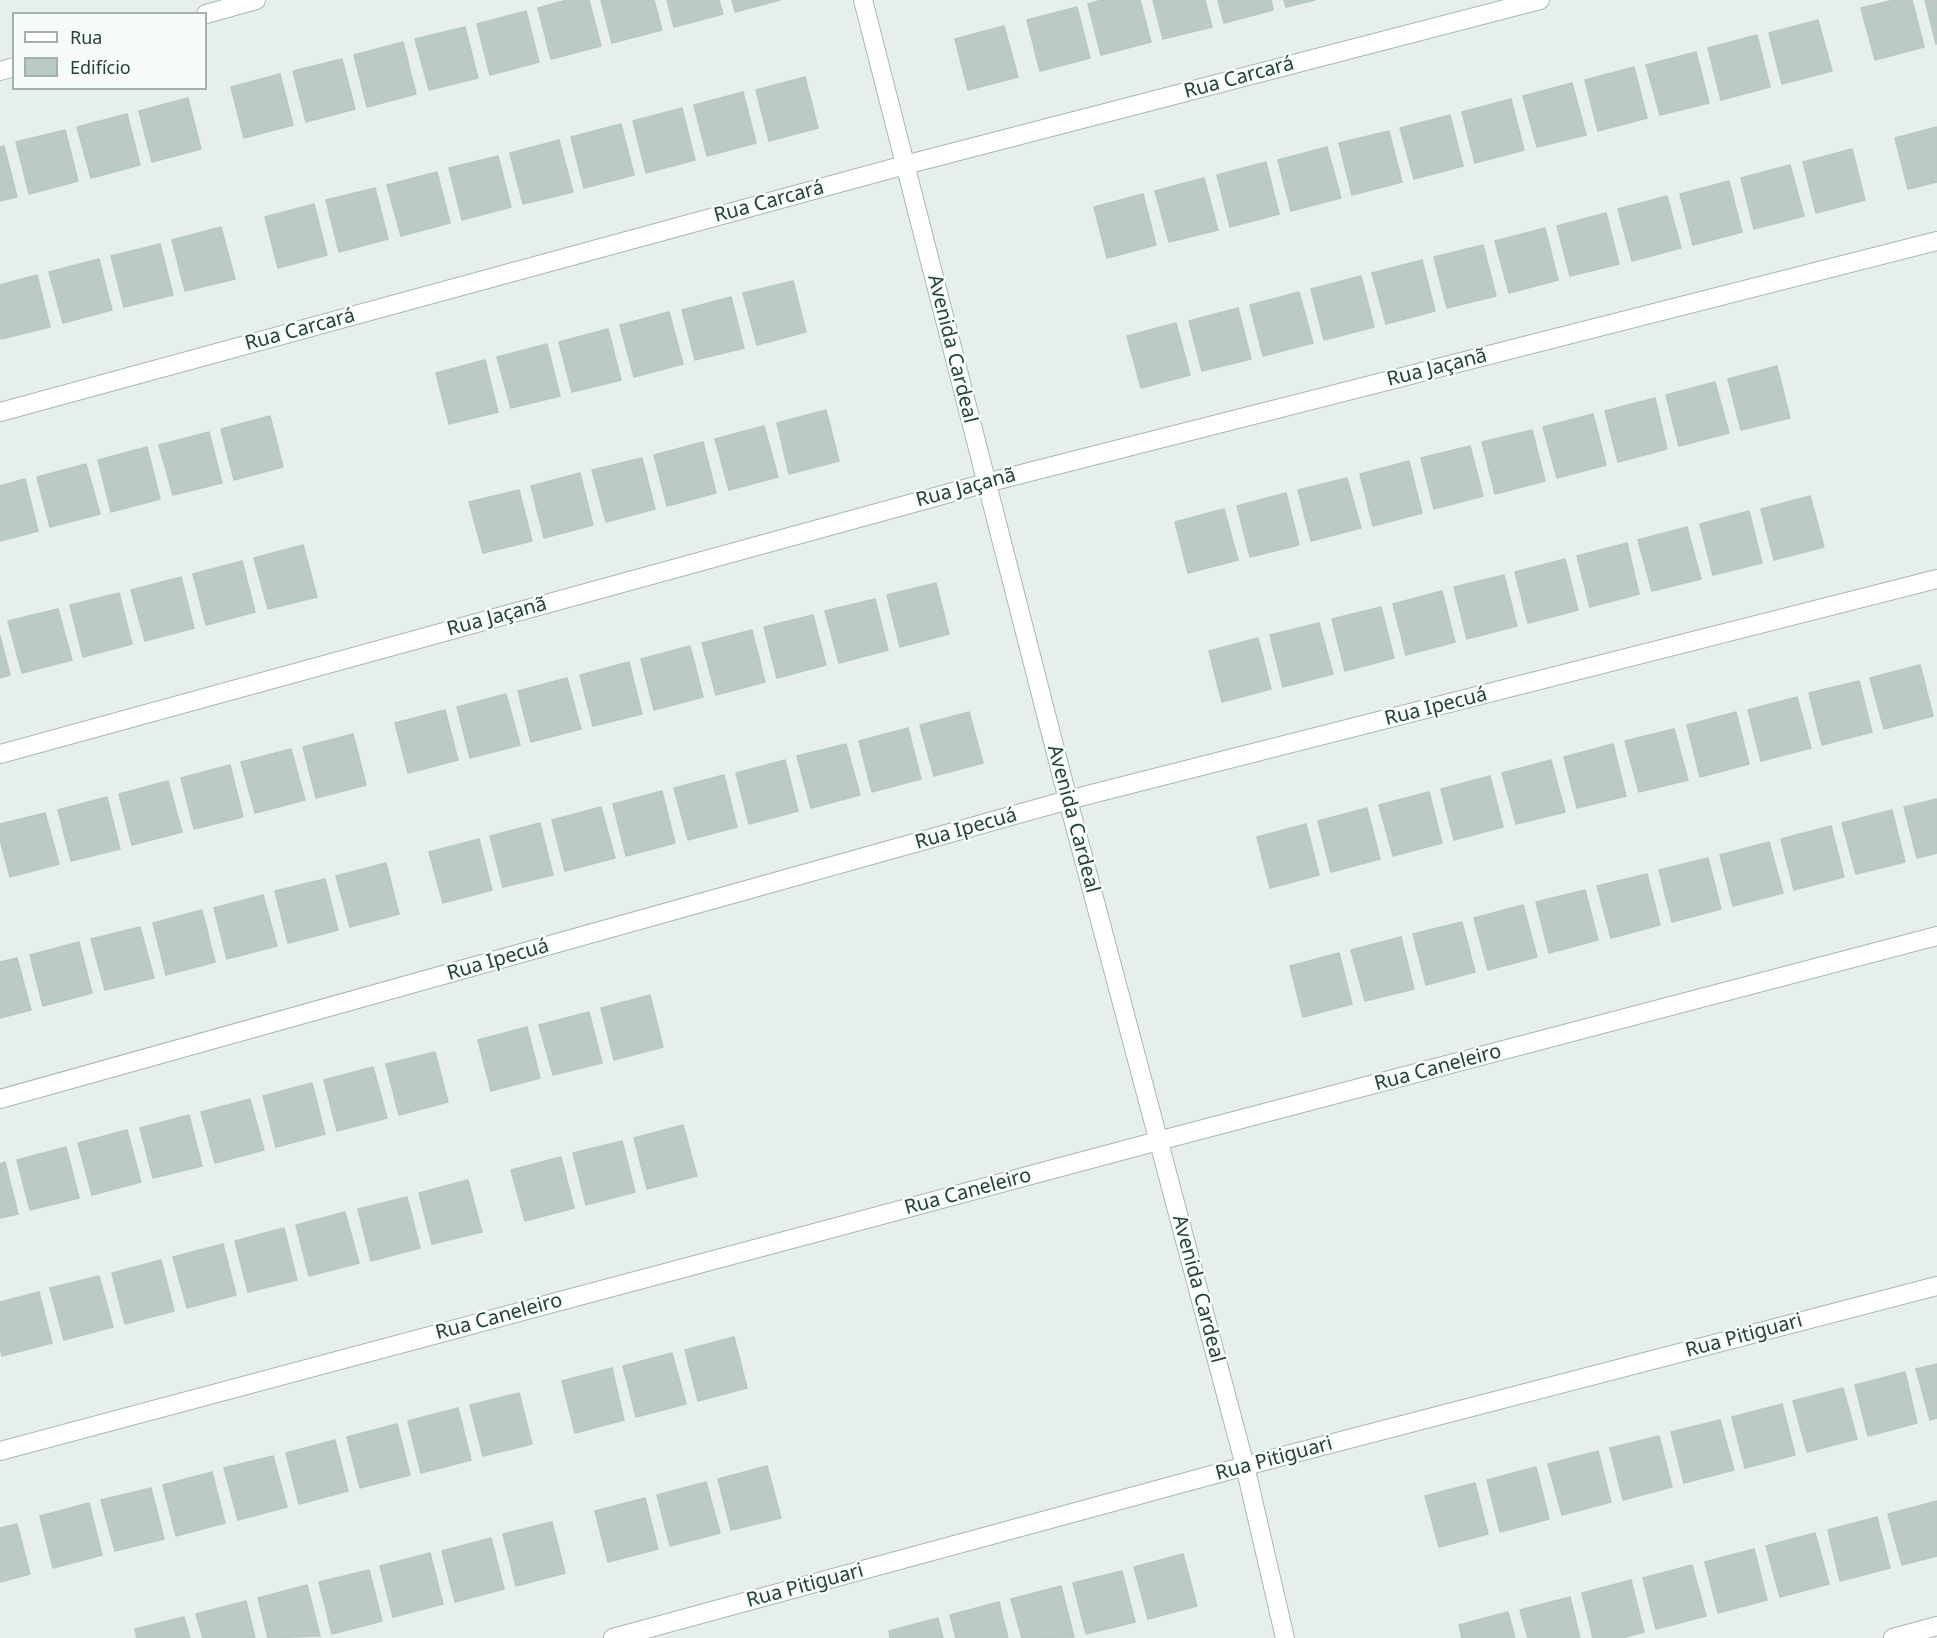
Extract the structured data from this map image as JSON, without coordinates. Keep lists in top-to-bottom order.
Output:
{
  "streets": {
    "street": [
      "Rua Carcará",
      "Avenida Cardeal",
      "Rua Jaçanã",
      "Rua Ipecuá",
      "Rua Caneleiro",
      "Rua Pitiguari"
    ]
  },
  "crossings": [
    ["Rua Carcará", "Avenida Cardeal"],
    ["Avenida Cardeal", "Rua Jaçanã"],
    ["Avenida Cardeal", "Rua Ipecuá"],
    ["Avenida Cardeal", "Rua Caneleiro"],
    ["Avenida Cardeal", "Rua Pitiguari"]
  ],
  "legend": ["Rua", "Edifício"]
}
